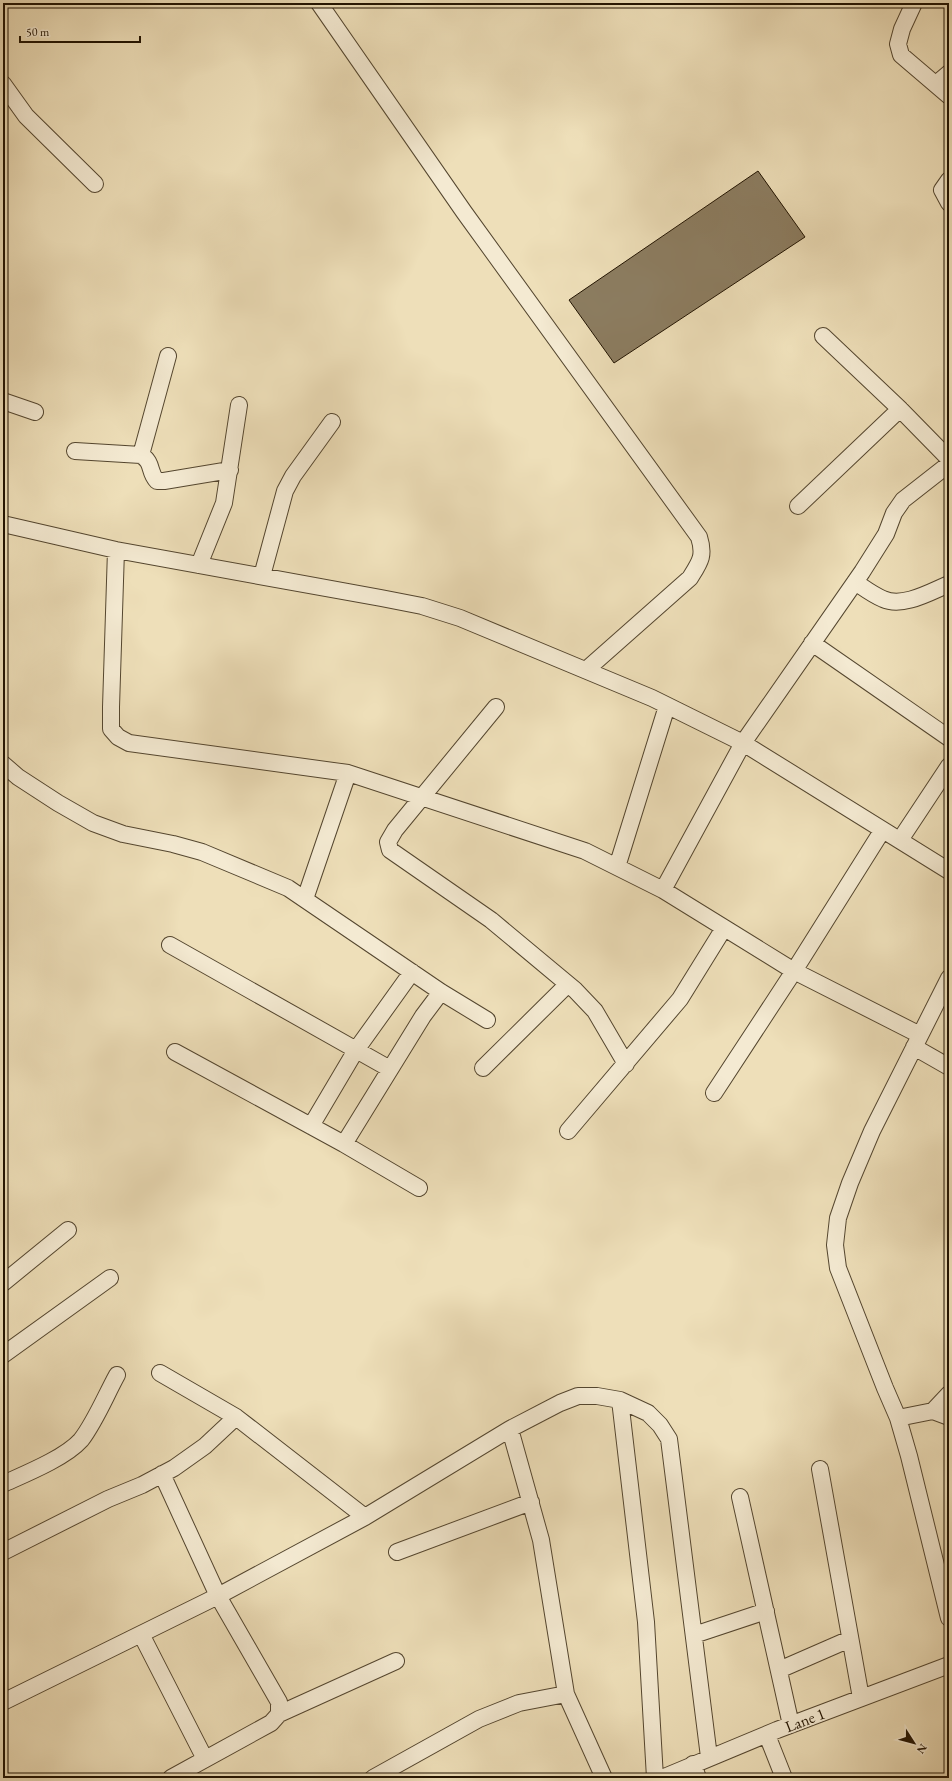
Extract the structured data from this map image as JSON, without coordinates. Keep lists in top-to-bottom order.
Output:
{
  "streets": {
    "street": ["Lane 1"]
  },
  "scale_bar": "50 m",
  "north": "bottom right"
}
